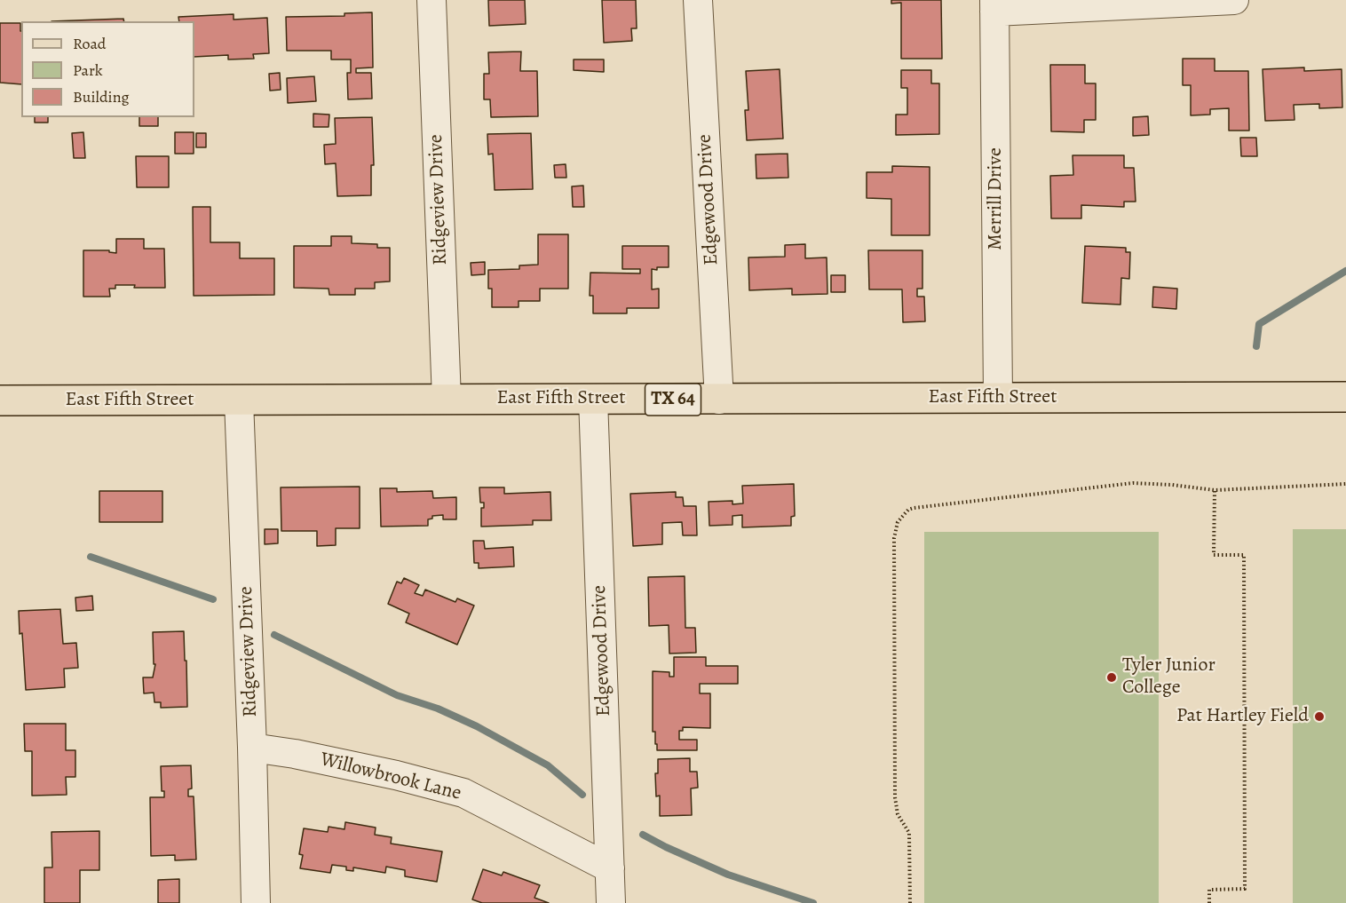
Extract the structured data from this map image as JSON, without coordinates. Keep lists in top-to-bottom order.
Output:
{
  "streets": {
    "main road": ["East Fifth Street", "TX 64"],
    "street": [
      "Merrill Drive",
      "Ridgeview Drive",
      "Edgewood Drive",
      "Willowbrook Lane"
    ]
  },
  "crossings": [
    ["Merrill Drive", "East Fifth Street"],
    ["Ridgeview Drive", "East Fifth Street"],
    ["Ridgeview Drive", "Willowbrook Lane"],
    ["Edgewood Drive", "East Fifth Street"],
    ["Edgewood Drive", "Willowbrook Lane"]
  ],
  "places": ["Tyler Junior College", "Pat Hartley Field"],
  "legend": ["Road", "Park", "Building"]
}
